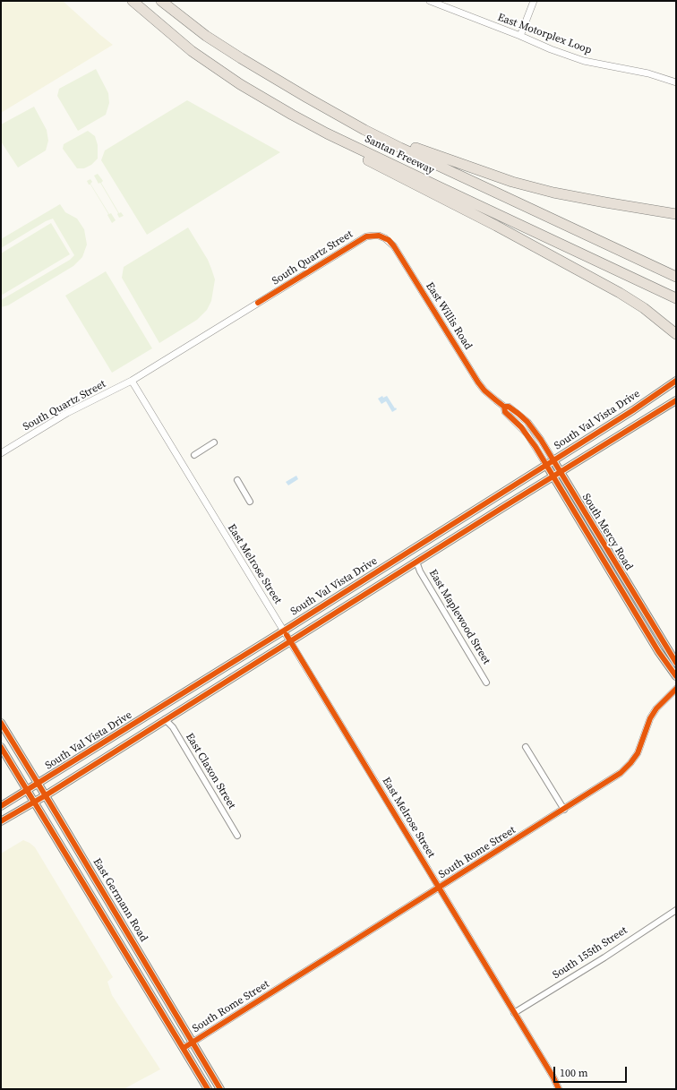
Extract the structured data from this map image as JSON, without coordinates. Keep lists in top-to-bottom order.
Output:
{
  "streets": {
    "highway": ["Santan Freeway"],
    "main road": ["South Val Vista Drive", "South Mercy Road", "East Germann Road"],
    "street": [
      "East Motorplex Loop",
      "South Quartz Street",
      "East Willis Road",
      "East Melrose Street",
      "East Maplewood Street",
      "East Claxon Street",
      "South Rome Street",
      "South 155th Street"
    ]
  },
  "crossings": [
    ["South Quartz Street", "East Willis Road"],
    ["South Quartz Street", "East Melrose Street"],
    ["East Willis Road", "South Val Vista Drive"],
    ["East Willis Road", "South Mercy Road"],
    ["South Val Vista Drive", "South Mercy Road"],
    ["South Val Vista Drive", "East Melrose Street"],
    ["South Val Vista Drive", "East Maplewood Street"],
    ["South Val Vista Drive", "East Claxon Street"],
    ["South Val Vista Drive", "East Germann Road"],
    ["East Melrose Street", "South Rome Street"],
    ["East Melrose Street", "South 155th Street"],
    ["South Rome Street", "East Germann Road"]
  ],
  "scale_bar": "100 m"
}
